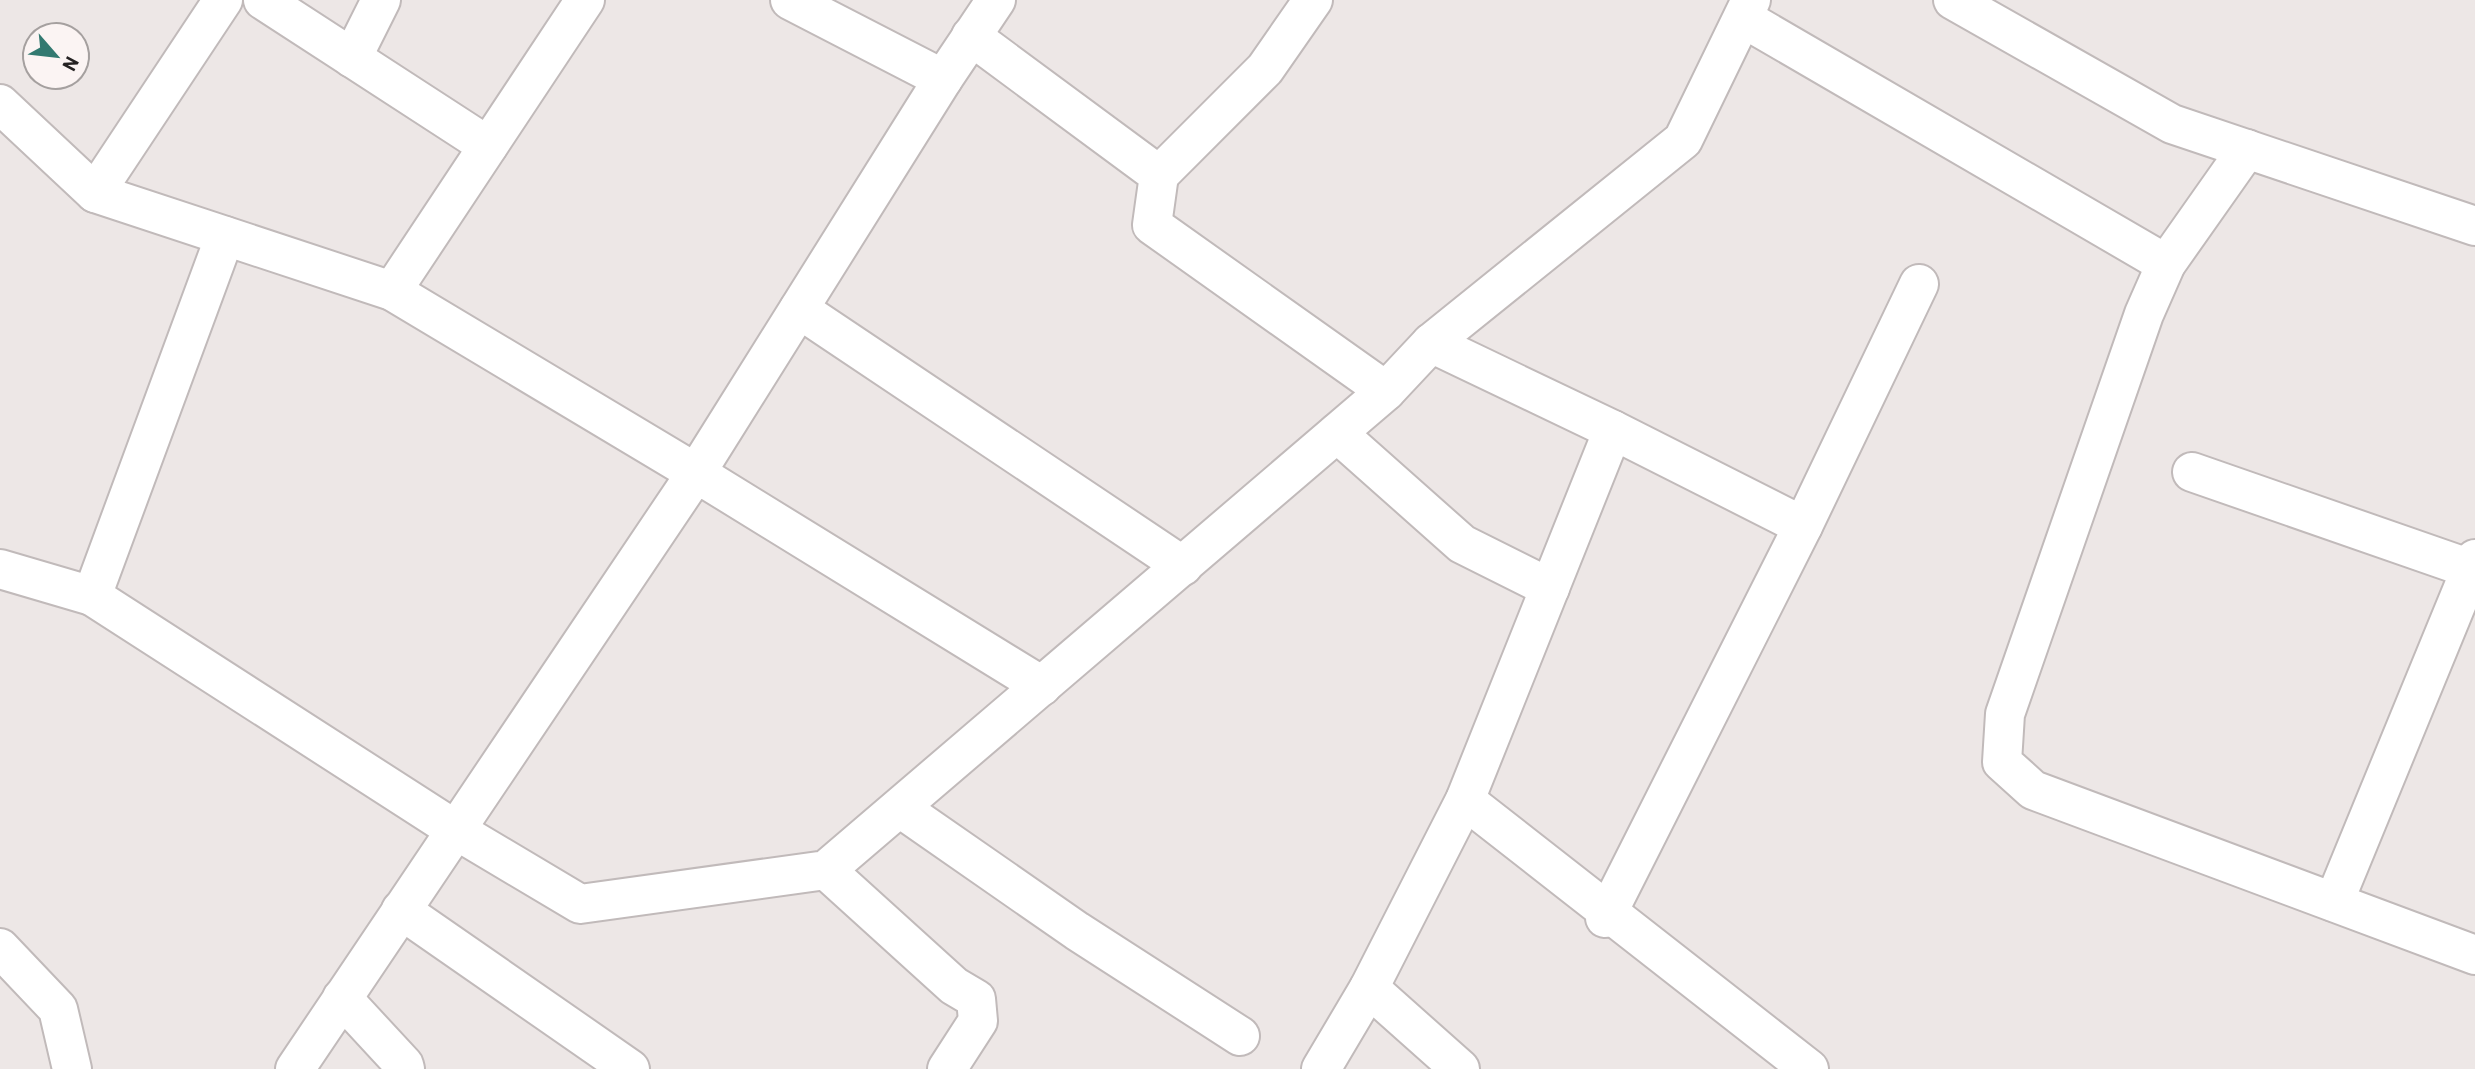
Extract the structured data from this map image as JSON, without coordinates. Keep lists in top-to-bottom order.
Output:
{
  "north": "bottom right"
}
